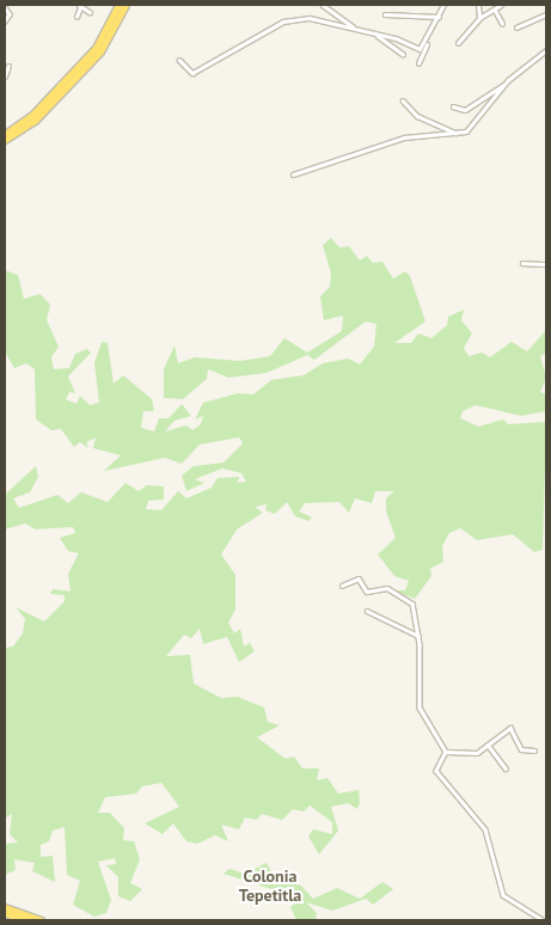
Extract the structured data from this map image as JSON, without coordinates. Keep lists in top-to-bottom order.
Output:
{
  "districts": ["Colonia Tepetitla"]
}
